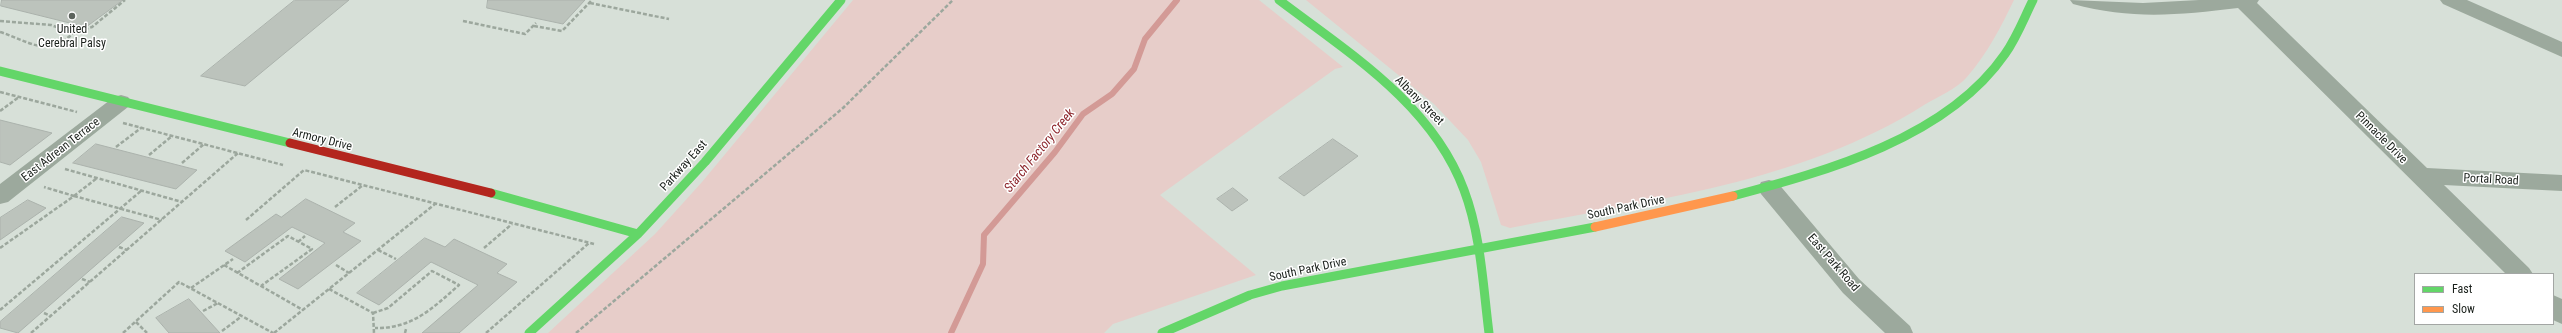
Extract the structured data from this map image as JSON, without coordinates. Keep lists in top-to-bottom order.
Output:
{
  "streets": {
    "street": [
      "Albany Street",
      "Pinnacle Drive",
      "Armory Drive",
      "East Adrean Terrace",
      "Parkway East",
      "Portal Road",
      "South Park Drive",
      "East Park Road"
    ]
  },
  "crossings": [
    ["Albany Street", "South Park Drive"],
    ["Pinnacle Drive", "Portal Road"],
    ["Armory Drive", "East Adrean Terrace"],
    ["Armory Drive", "Parkway East"],
    ["South Park Drive", "East Park Road"]
  ],
  "water": ["Starch Factory Creek"],
  "places": ["United Cerebral Palsy"],
  "legend": ["Fast", "Slow"]
}
